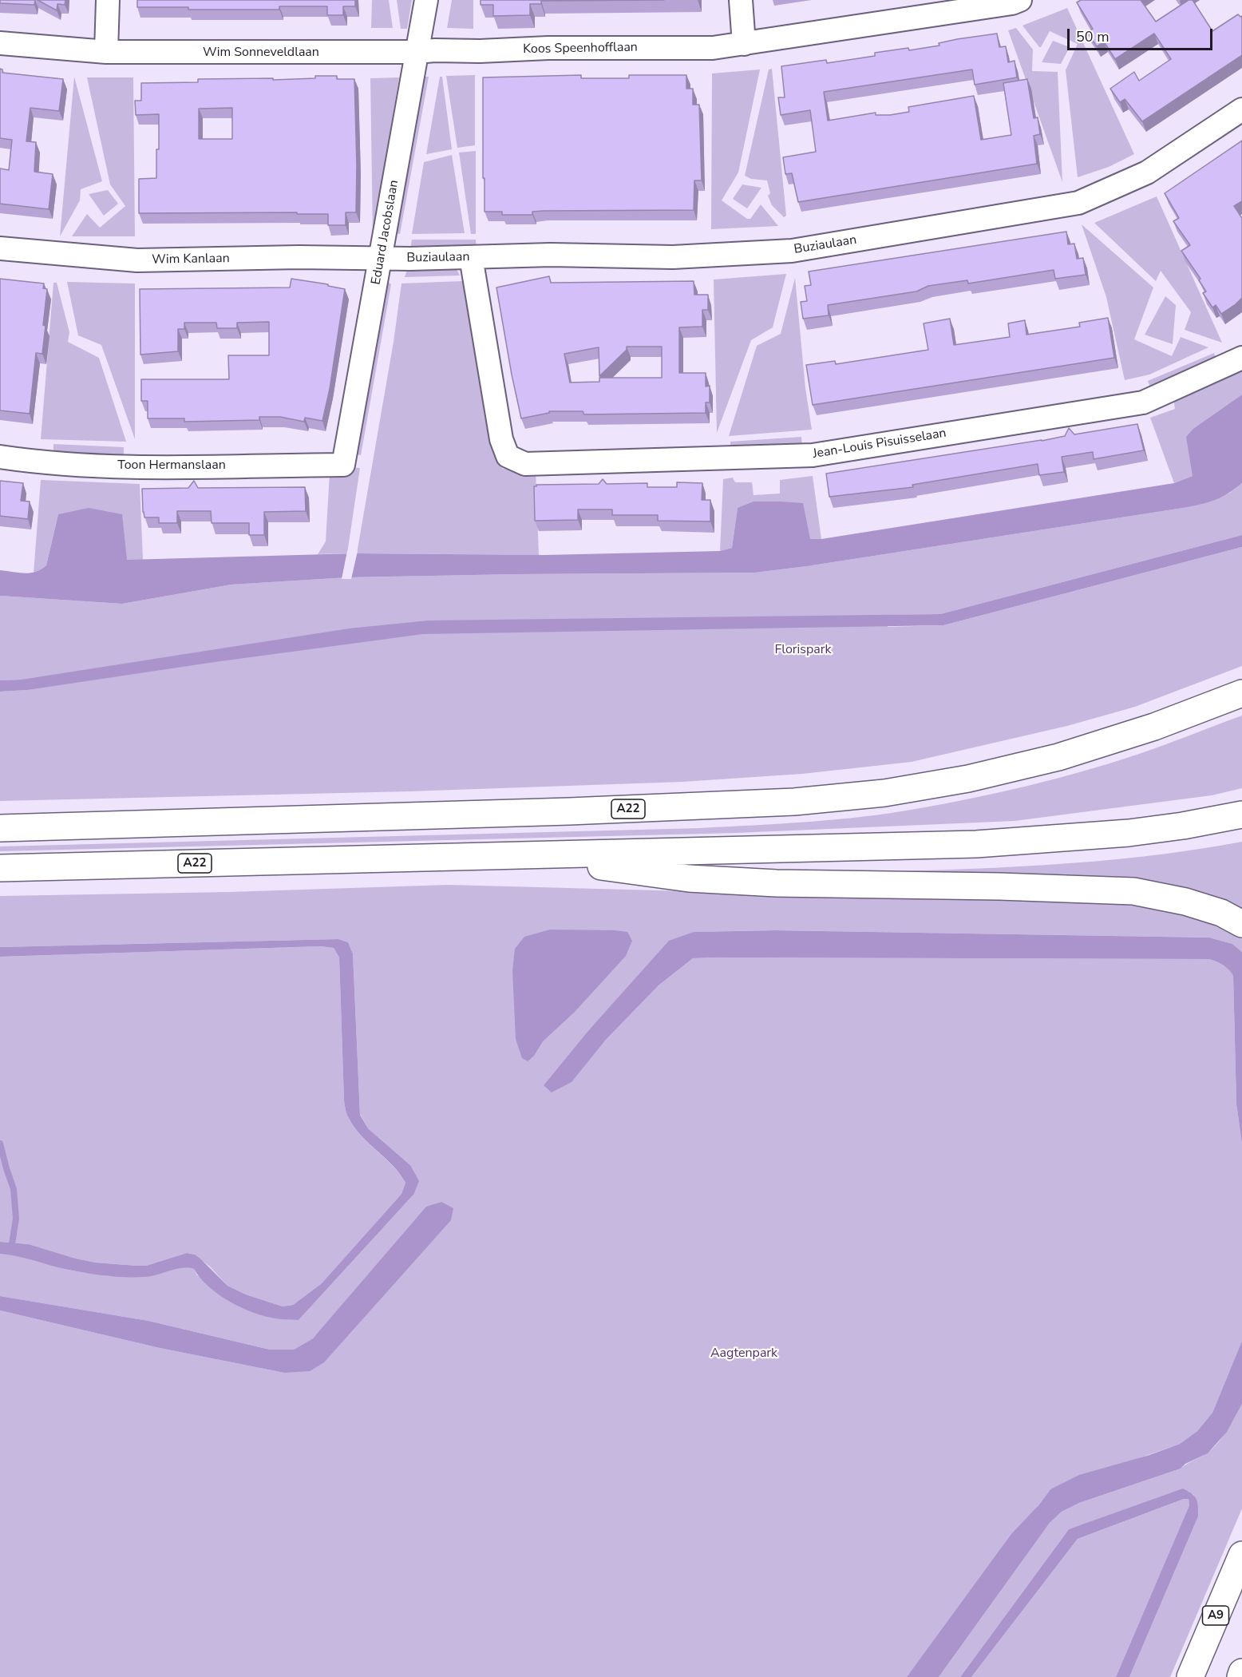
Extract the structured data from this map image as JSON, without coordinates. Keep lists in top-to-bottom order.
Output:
{
  "streets": {
    "highway": ["A22", "A9"],
    "street": [
      "Koos Speenhofflaan",
      "Wim Sonneveldlaan",
      "Eduard Jacobslaan",
      "Buziaulaan",
      "Wim Kanlaan",
      "Jean-Louis Pisuisselaan",
      "Toon Hermanslaan"
    ]
  },
  "crossings": [
    ["Koos Speenhofflaan", "Wim Sonneveldlaan"],
    ["Koos Speenhofflaan", "Eduard Jacobslaan"],
    ["Wim Sonneveldlaan", "Eduard Jacobslaan"],
    ["Eduard Jacobslaan", "Buziaulaan"],
    ["Eduard Jacobslaan", "Wim Kanlaan"],
    ["Eduard Jacobslaan", "Toon Hermanslaan"],
    ["Buziaulaan", "Wim Kanlaan"],
    ["Buziaulaan", "Jean-Louis Pisuisselaan"]
  ],
  "parks": ["Florispark", "Aagtenpark"],
  "scale_bar": "50 m"
}
